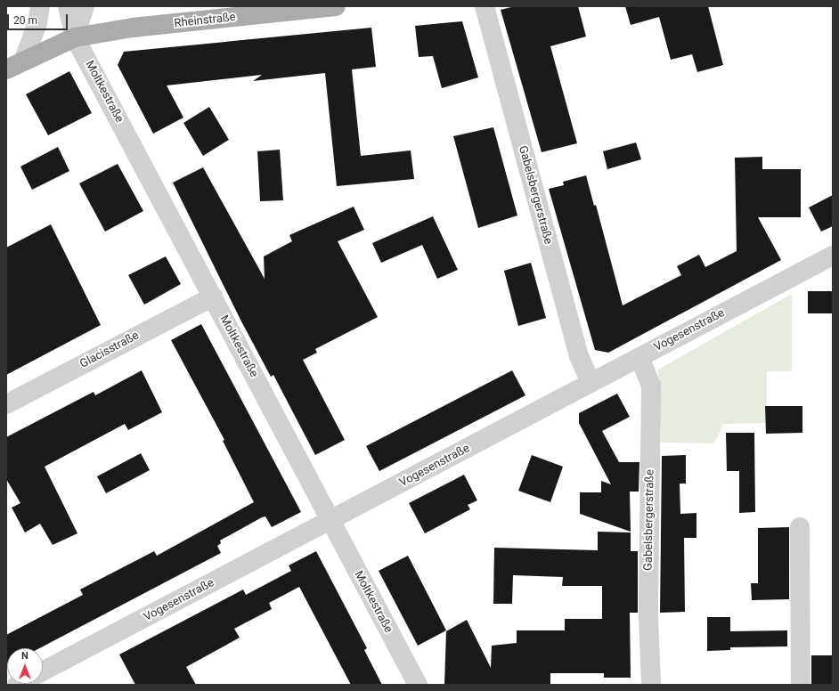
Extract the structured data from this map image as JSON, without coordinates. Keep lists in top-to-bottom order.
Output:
{
  "streets": {
    "main road": ["Rheinstraße"],
    "street": [
      "Moltkestraße",
      "Gabelsbergerstraße",
      "Vogesenstraße",
      "Glacisstraße"
    ]
  },
  "crossings": [
    ["Rheinstraße", "Moltkestraße"],
    ["Moltkestraße", "Vogesenstraße"],
    ["Moltkestraße", "Glacisstraße"],
    ["Gabelsbergerstraße", "Vogesenstraße"]
  ],
  "scale_bar": "20 m",
  "north": "top"
}
